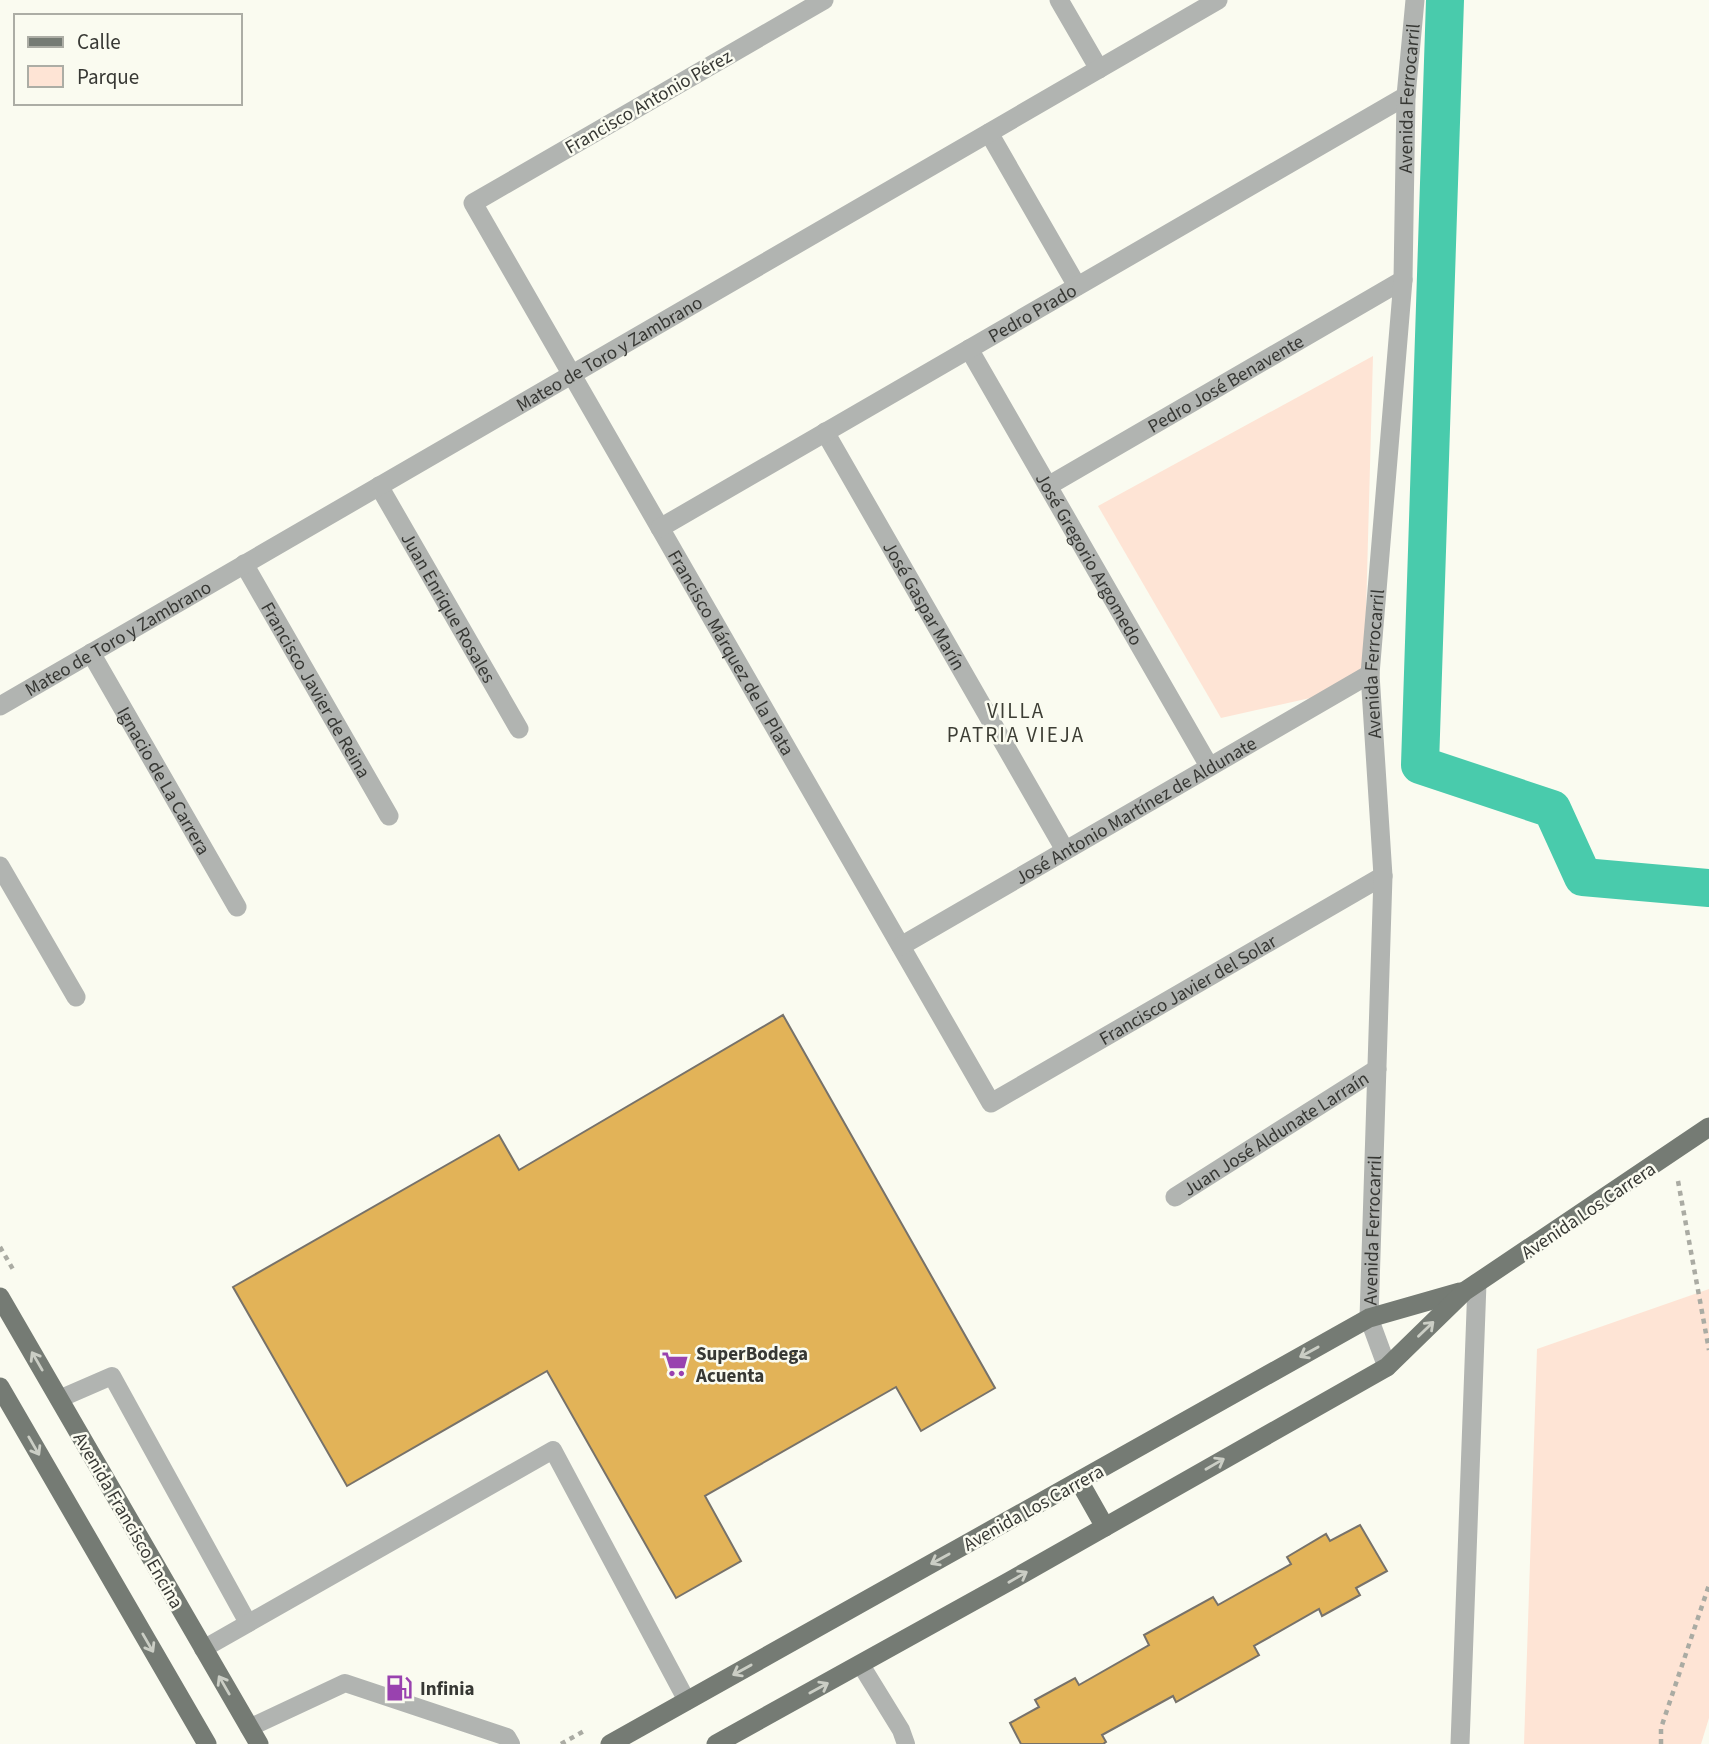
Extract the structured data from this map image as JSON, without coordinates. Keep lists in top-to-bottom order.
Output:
{
  "streets": {
    "main road": ["Avenida Los Carrera", "Avenida Francisco Encina"],
    "street": [
      "Avenida Ferrocarril",
      "Francisco Antonio Pérez",
      "Pedro Prado",
      "Mateo de Toro y Zambrano",
      "Pedro José Benavente",
      "José Gregorio Argomedo",
      "José Gaspar Marín",
      "Juan Enrique Rosales",
      "Francisco Márquez de la Plata",
      "Francisco Javier de Reina",
      "Ignacio de La Carrera",
      "José Antonio Martínez de Aldunate",
      "Francisco Javier del Solar",
      "Juan José Aldunate Larraín"
    ]
  },
  "crossings": [
    ["Avenida Ferrocarril", "Pedro Prado"],
    ["Avenida Ferrocarril", "Pedro José Benavente"],
    ["Avenida Ferrocarril", "José Antonio Martínez de Aldunate"],
    ["Avenida Ferrocarril", "Francisco Javier del Solar"],
    ["Avenida Ferrocarril", "Juan José Aldunate Larraín"],
    ["Avenida Ferrocarril", "Avenida Los Carrera"],
    ["Francisco Antonio Pérez", "Francisco Márquez de la Plata"],
    ["Pedro Prado", "José Gregorio Argomedo"],
    ["Pedro Prado", "José Gaspar Marín"],
    ["Pedro Prado", "Francisco Márquez de la Plata"],
    ["Mateo de Toro y Zambrano", "Juan Enrique Rosales"],
    ["Mateo de Toro y Zambrano", "Francisco Márquez de la Plata"],
    ["Mateo de Toro y Zambrano", "Francisco Javier de Reina"],
    ["Mateo de Toro y Zambrano", "Ignacio de La Carrera"],
    ["Pedro José Benavente", "José Gregorio Argomedo"],
    ["José Gregorio Argomedo", "José Antonio Martínez de Aldunate"],
    ["José Gaspar Marín", "José Antonio Martínez de Aldunate"],
    ["Francisco Márquez de la Plata", "José Antonio Martínez de Aldunate"],
    ["Francisco Márquez de la Plata", "Francisco Javier del Solar"]
  ],
  "districts": ["VILLA PATRIA VIEJA"],
  "places": {
    "supermarket": ["SuperBodega Acuenta"],
    "fuel station": ["Infinia"]
  },
  "legend": ["Calle", "Parque"]
}
